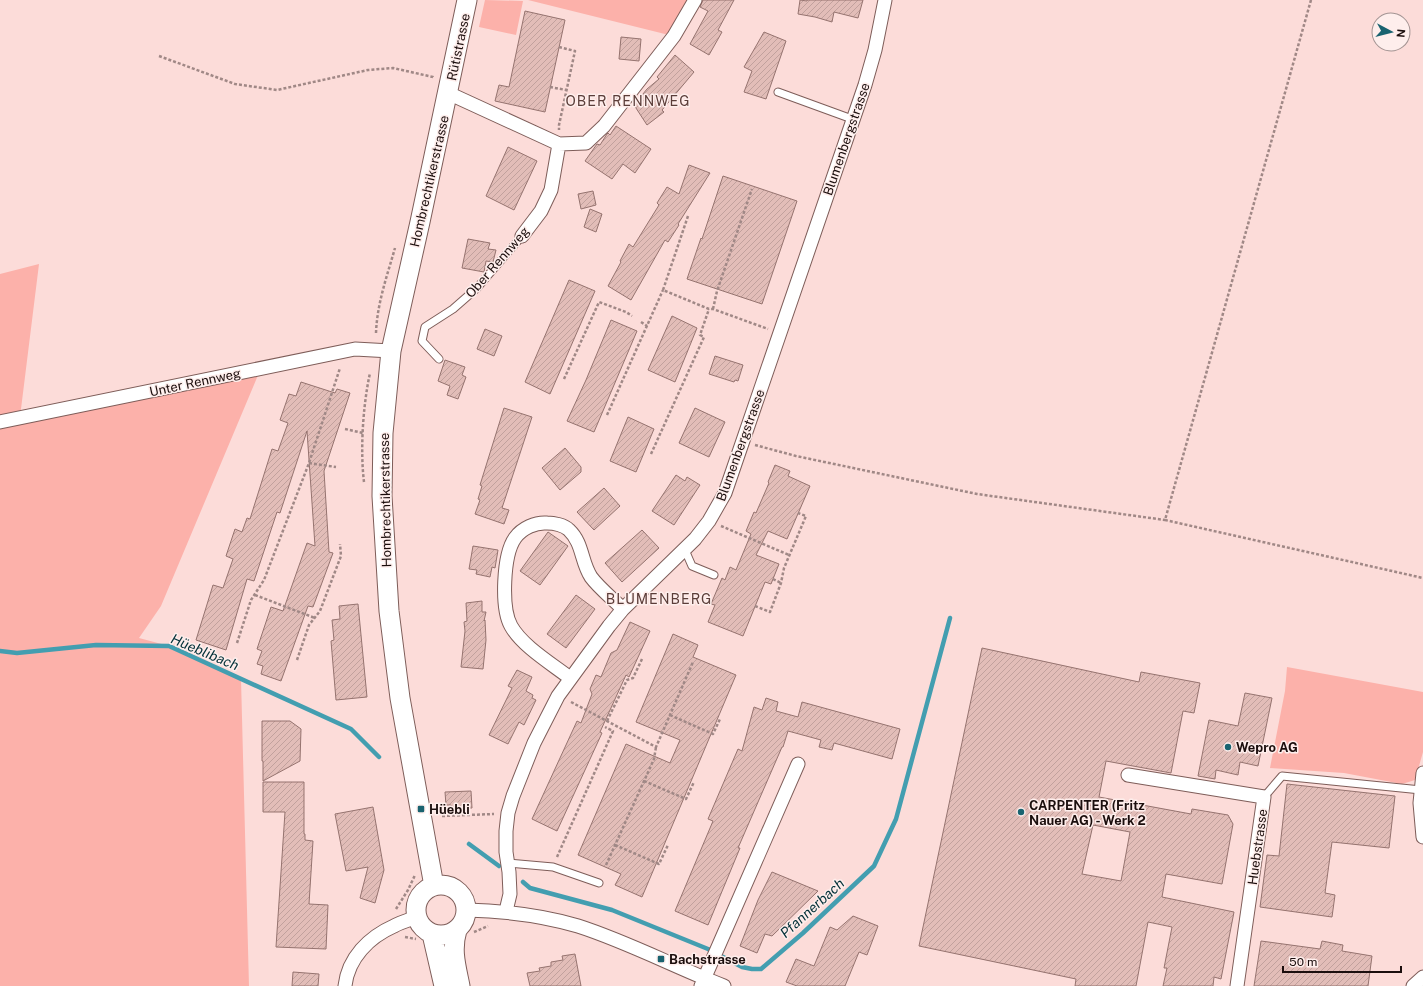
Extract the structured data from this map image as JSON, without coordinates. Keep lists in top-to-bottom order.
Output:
{
  "streets": {
    "main road": ["Rütistrasse", "Hombrechtikerstrasse"],
    "street": [
      "Blumenbergstrasse",
      "Ober Rennweg",
      "Unter Rennweg",
      "Huebstrasse"
    ]
  },
  "crossings": [
    ["Rütistrasse", "Hombrechtikerstrasse"],
    ["Hombrechtikerstrasse", "Unter Rennweg"]
  ],
  "districts": ["OBER RENNWEG", "BLUMENBERG"],
  "water": ["Hüeblibach", "Pfannerbach"],
  "places": {
    "other": ["Wepro AG", "CARPENTER (Fritz Nauer AG) - Werk 2"],
    "transit": ["Hüebli", "Bachstrasse"]
  },
  "scale_bar": "50 m",
  "north": "right"
}
